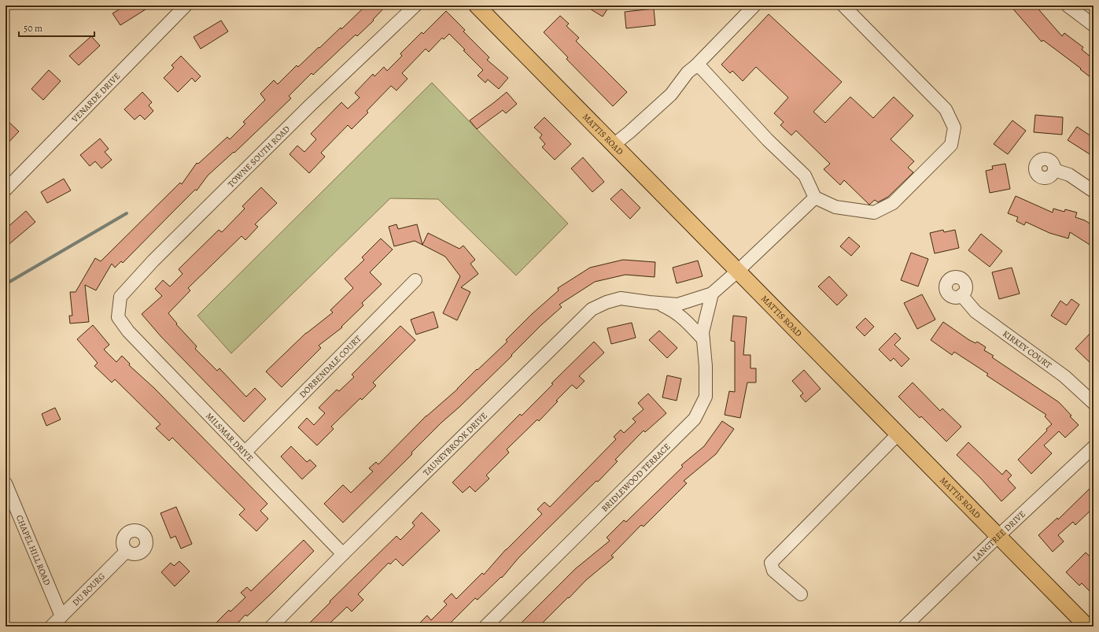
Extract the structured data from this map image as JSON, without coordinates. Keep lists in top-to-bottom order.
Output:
{
  "streets": {
    "main road": ["MATTIS ROAD"],
    "street": [
      "VENARDE DRIVE",
      "TOWNE SOUTH ROAD",
      "KIRKEY COURT",
      "DORBENDALE COURT",
      "MILSMAR DRIVE",
      "TAUNEYBROOK DRIVE",
      "BRIDLEWOOD TERRACE",
      "LANGTREE DRIVE",
      "CHAPEL HILL ROAD",
      "DU BOURG"
    ]
  },
  "crossings": [
    ["MATTIS ROAD", "TAUNEYBROOK DRIVE"],
    ["MATTIS ROAD", "LANGTREE DRIVE"],
    ["TOWNE SOUTH ROAD", "MILSMAR DRIVE"],
    ["DORBENDALE COURT", "MILSMAR DRIVE"],
    ["MILSMAR DRIVE", "TAUNEYBROOK DRIVE"],
    ["TAUNEYBROOK DRIVE", "BRIDLEWOOD TERRACE"],
    ["CHAPEL HILL ROAD", "DU BOURG"]
  ],
  "scale_bar": "50 m"
}
